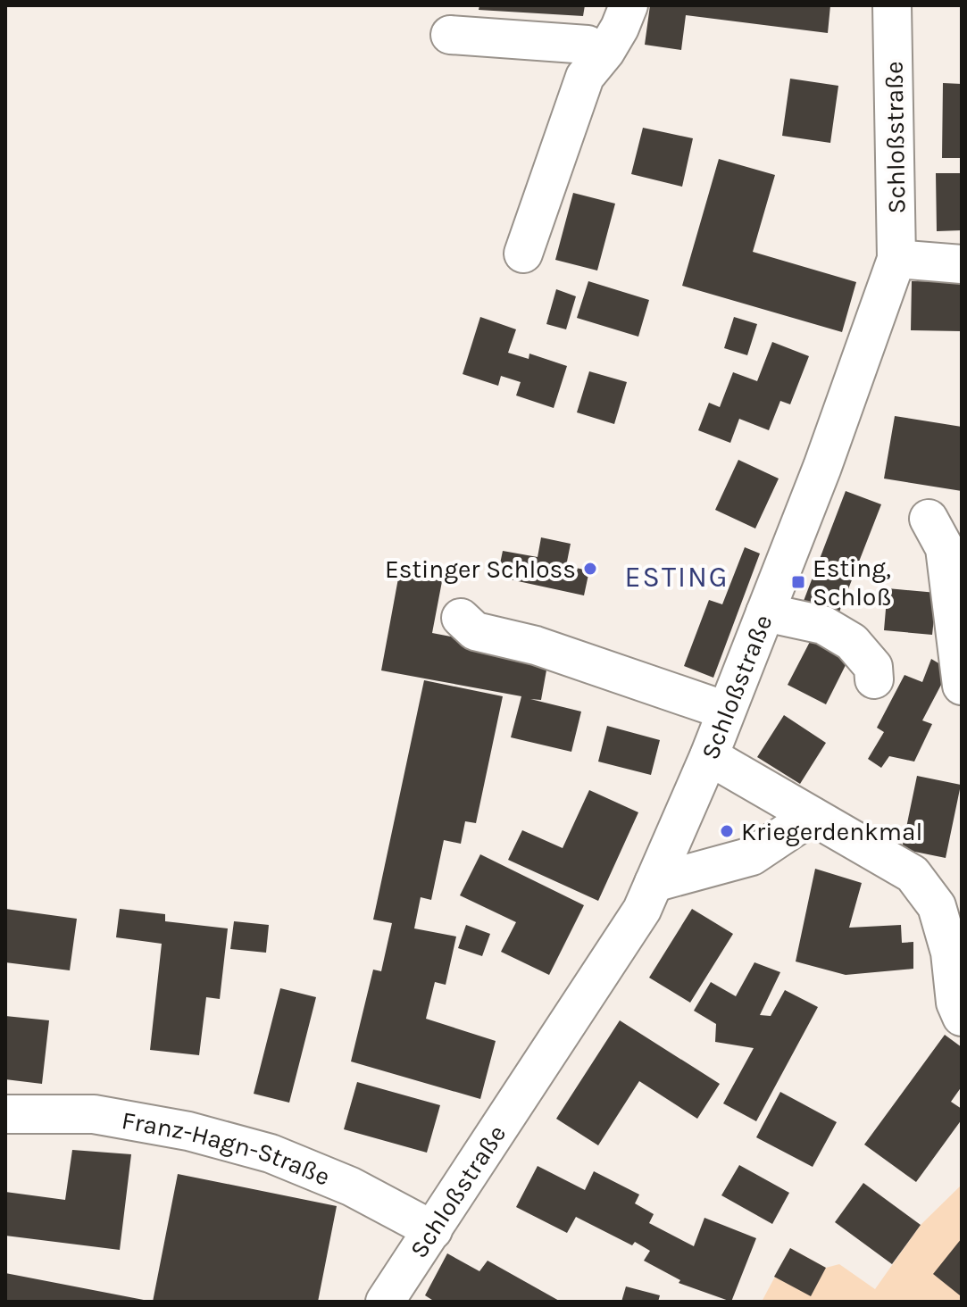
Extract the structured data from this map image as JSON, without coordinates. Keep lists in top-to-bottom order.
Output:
{
  "streets": {
    "street": ["Schloßstraße", "Franz-Hagn-Straße"]
  },
  "crossings": [
    ["Schloßstraße", "Franz-Hagn-Straße"]
  ],
  "districts": ["ESTING"],
  "places": {
    "other": ["Estinger Schloss", "Kriegerdenkmal"],
    "transit": ["Esting, Schloß"]
  }
}
